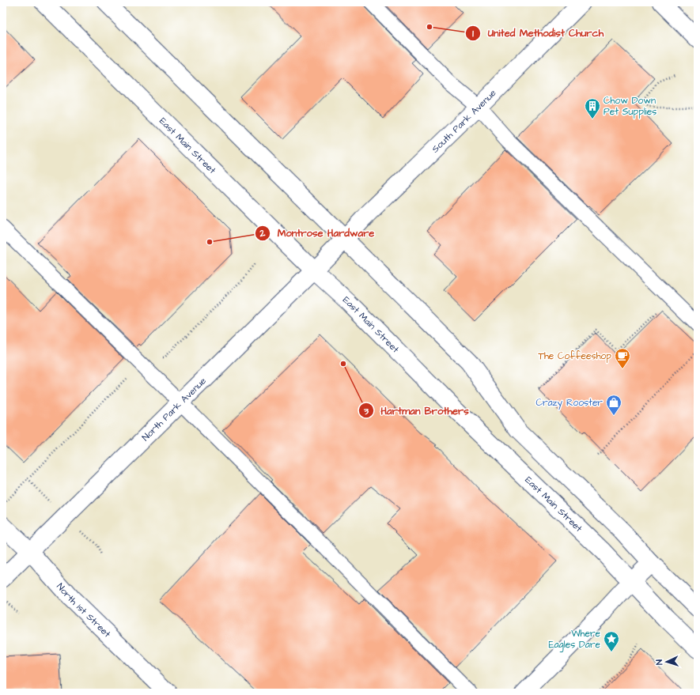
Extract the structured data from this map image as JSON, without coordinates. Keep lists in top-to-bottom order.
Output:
{
  "streets": {
    "main road": [
      "South Park Avenue",
      "East Main Street",
      "North Park Avenue",
      "North 1st Street"
    ]
  },
  "crossings": [
    ["South Park Avenue", "North Park Avenue"],
    ["East Main Street", "North Park Avenue"],
    ["North Park Avenue", "North 1st Street"]
  ],
  "places": {
    "other": ["United Methodist Church", "Montrose Hardware", "Hartman Brothers"],
    "building": ["Chow Down Pet Supplies"],
    "cafe": ["The Coffeeshop"],
    "shop": ["Crazy Rooster"],
    "place": ["Where Eagles Dare"]
  },
  "north": "left"
}
